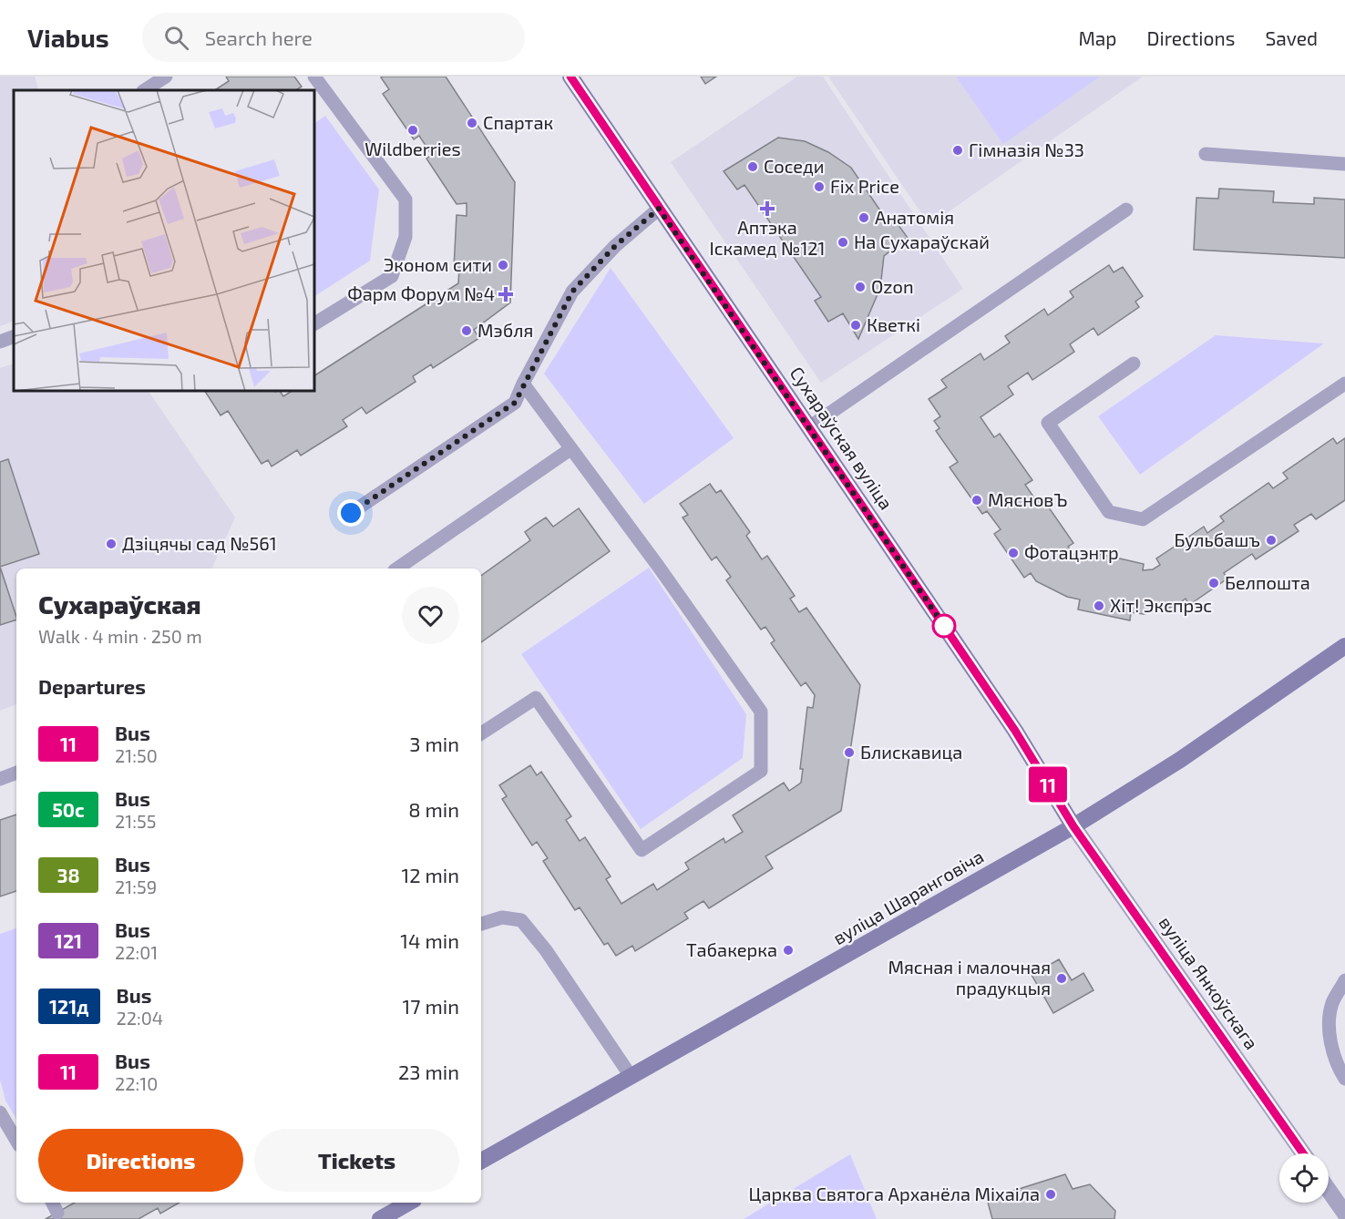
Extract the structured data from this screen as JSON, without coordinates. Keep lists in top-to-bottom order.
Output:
{
  "streets": {
    "main road": ["Сухараўская вуліца", "вуліца Шаранговіча"],
    "street": ["вуліца Янкоўскага"]
  },
  "crossings": [
    ["Сухараўская вуліца", "вуліца Шаранговіча"],
    ["Сухараўская вуліца", "вуліца Янкоўскага"],
    ["вуліца Шаранговіча", "вуліца Янкоўскага"]
  ],
  "places": {
    "other": [
      "Спартак",
      "Wildberries",
      "Гімназія №33",
      "Соседи",
      "Fix Price",
      "Анатомія",
      "На Сухараўскай",
      "Эконом сити",
      "Ozon",
      "Кветкі",
      "Мэбля",
      "МясновЪ",
      "Бульбашъ",
      "Дзіцячы сад №561",
      "Фотацэнтр",
      "Белпошта",
      "Хіт! Экспрэс",
      "Блискавица",
      "Табакерка",
      "Мясная і малочная прадукцыя",
      "Царква Святога Арханёла Міхаіла"
    ],
    "health": ["Аптэка Іскамед №121", "Фарм Форум №4"]
  },
  "lines": ["bus line 11"],
  "page": {
    "header": "Viabus",
    "search": "Search here",
    "nav": ["Map", "Directions", "Saved"],
    "on_map": "11",
    "heading": [
      ["Сухараўская", "Walk · 4 min · 250 m"],
      "Departures"
    ],
    "list": [
      {
        "mark": "11",
        "name": "Bus",
        "note": "21:50",
        "value": "3 min"
      },
      {
        "mark": "50с",
        "name": "Bus",
        "note": "21:55",
        "value": "8 min"
      },
      {
        "mark": "38",
        "name": "Bus",
        "note": "21:59",
        "value": "12 min"
      },
      {
        "mark": "121",
        "name": "Bus",
        "note": "22:01",
        "value": "14 min"
      },
      {
        "mark": "121д",
        "name": "Bus",
        "note": "22:04",
        "value": "17 min"
      },
      {
        "mark": "11",
        "name": "Bus",
        "note": "22:10",
        "value": "23 min"
      }
    ],
    "buttons": ["Directions", "Tickets"]
  }
}
